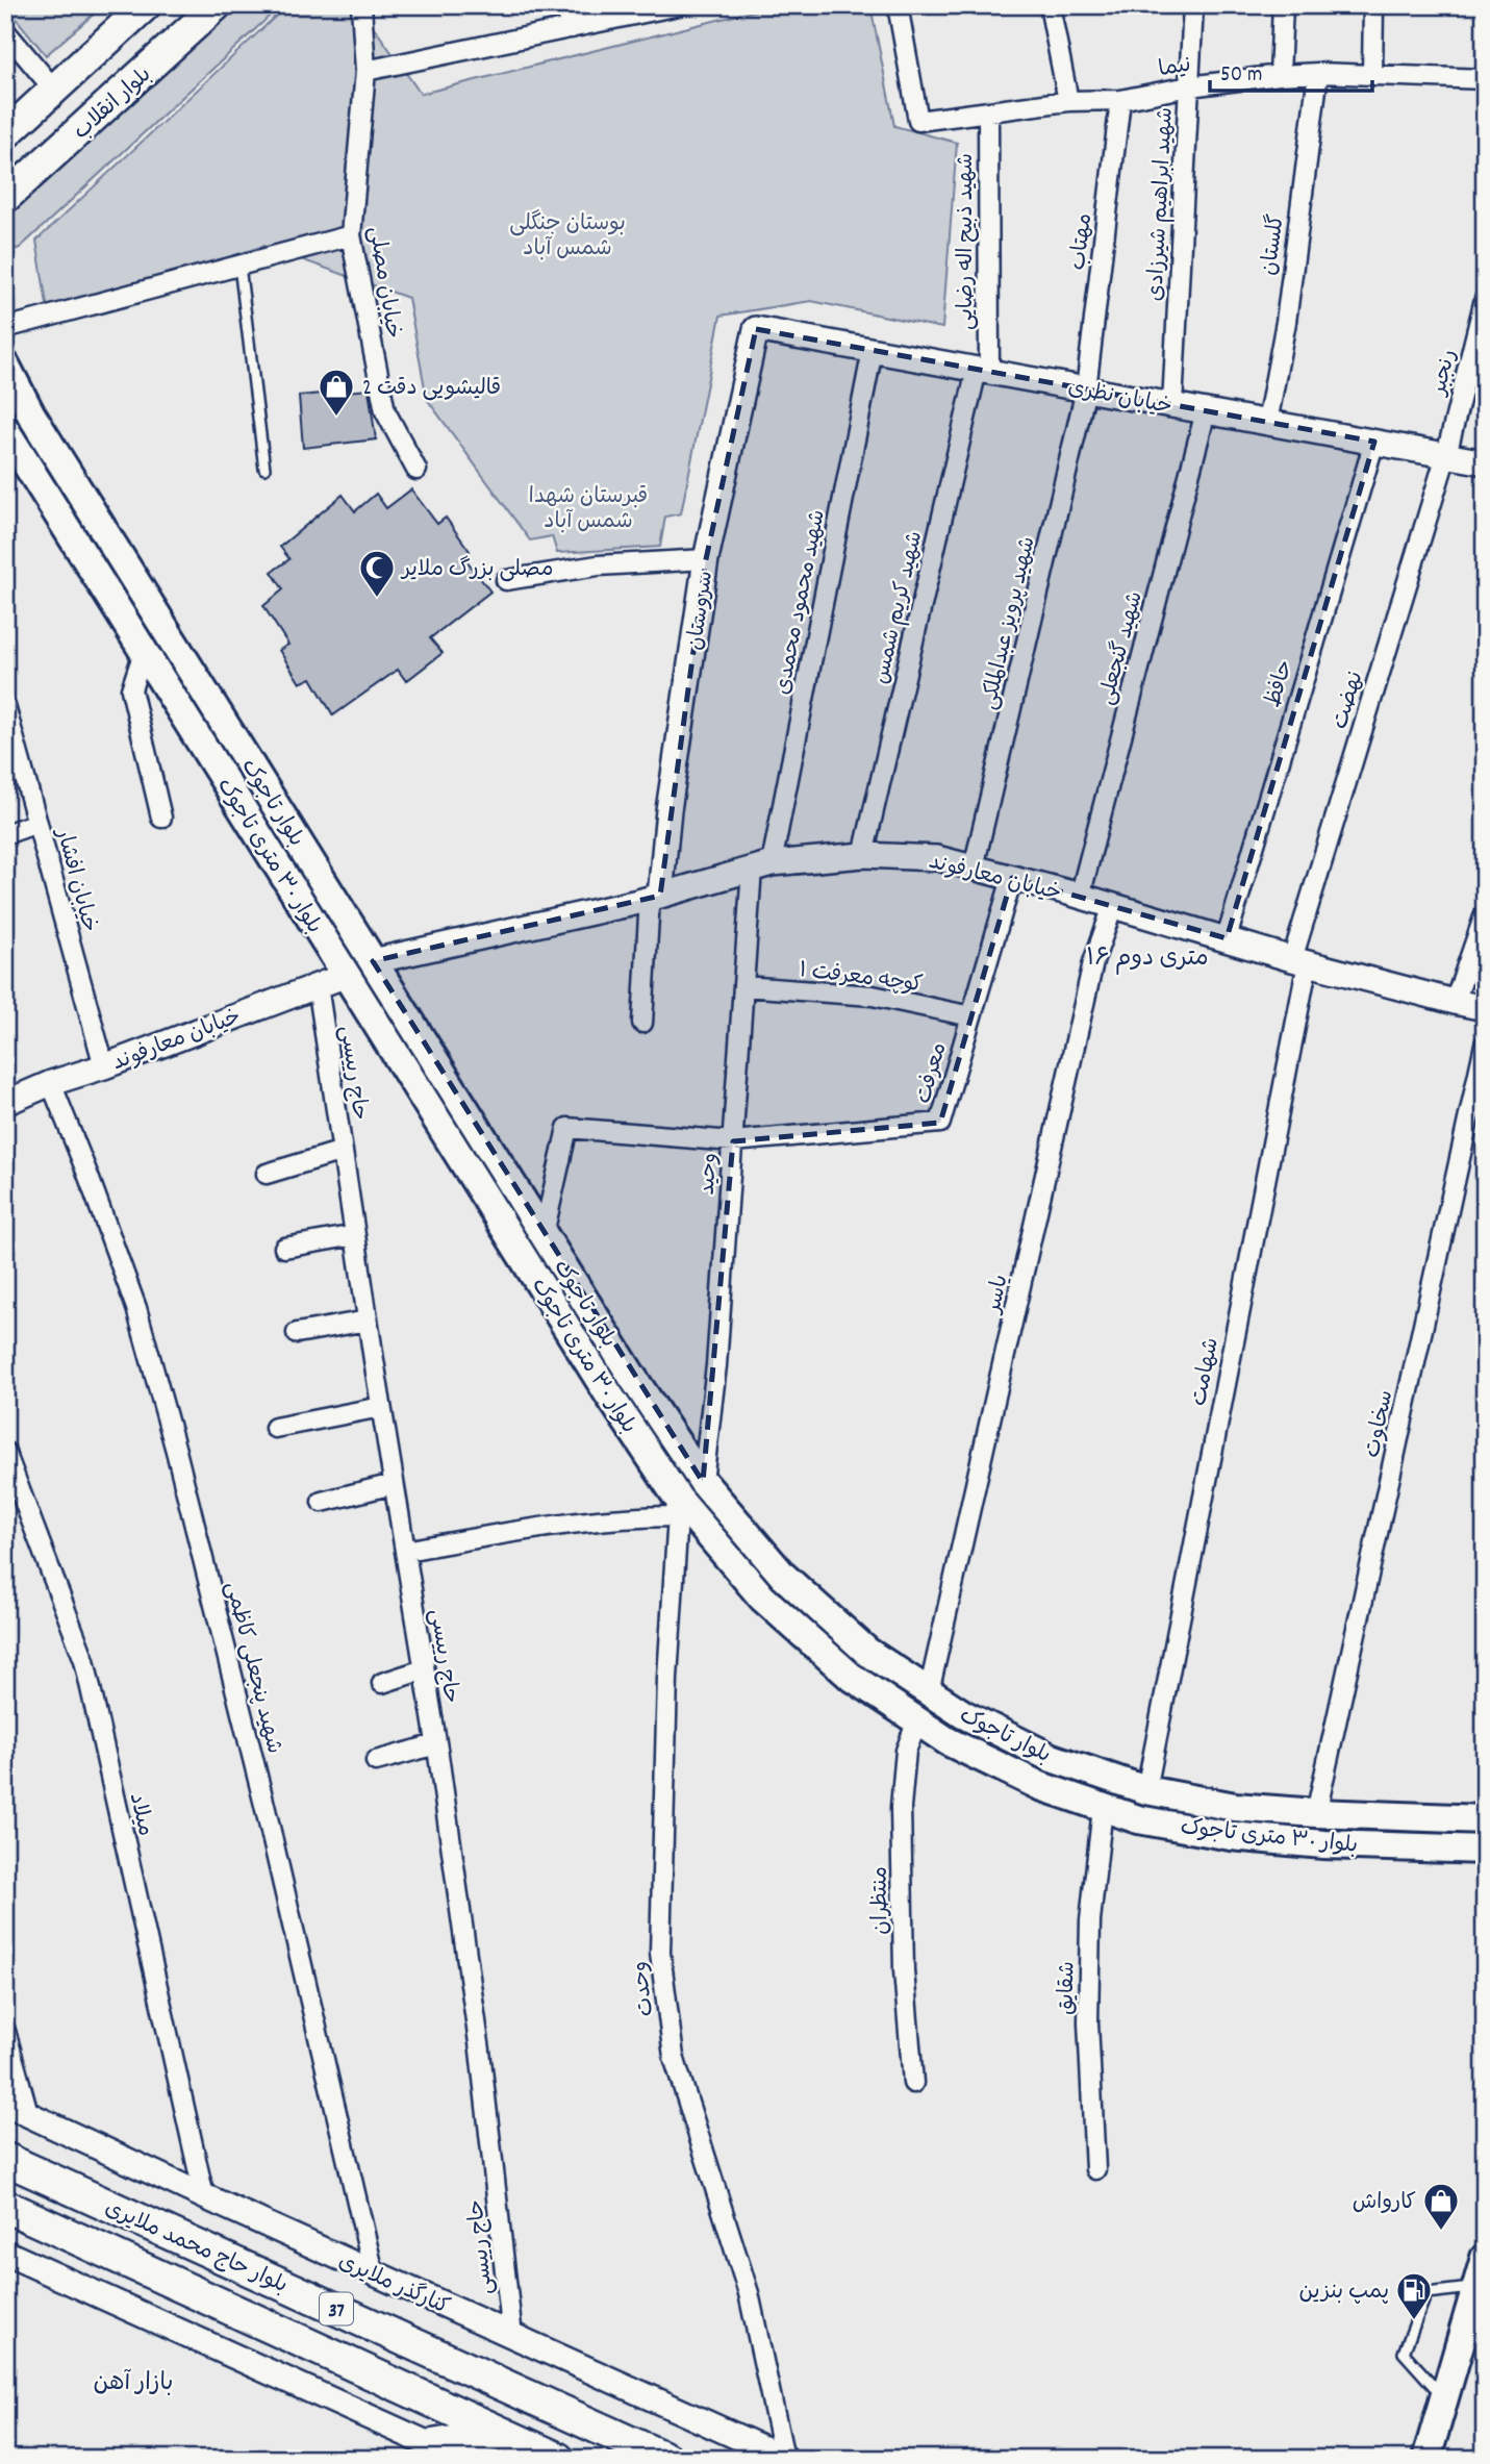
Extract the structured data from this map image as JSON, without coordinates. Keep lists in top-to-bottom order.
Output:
{
  "streets": {
    "highway": ["بلوار حاج محمد ملایری", "37"],
    "main road": ["بلوار انقلاب", "بلوار تاجوک", "بلوار ۳۰ متری تاجوک"],
    "street": [
      "نیما",
      "شهید ابراهیم شیرزادی",
      "شهید ذبیح اله رضایی",
      "مهتاب",
      "گلستان",
      "خیابان مصلی",
      "رنجبر",
      "خیابان نظری",
      "شهید محمود محمدی",
      "شهید کریم شمس",
      "سروستان",
      "شهید پرویز عبدالملکی",
      "شهید گنجعلی",
      "حافظ",
      "نهضت",
      "خیابان معارفوند",
      "خیابان افشار",
      "کوچه معرفت ۱",
      "حاج رییسی",
      "معرفت",
      "وحید",
      "یاسر",
      "شهامت",
      "سخاوت",
      "شهید پنجعلی کاظمی",
      "میلاد",
      "منتظران",
      "شقایق",
      "وحدت",
      "کنارگذر ملایری"
    ]
  },
  "crossings": [
    ["نیما", "شهید ابراهیم شیرزادی"],
    ["نیما", "شهید ذبیح اله رضایی"],
    ["نیما", "مهتاب"],
    ["نیما", "گلستان"],
    ["شهید ابراهیم شیرزادی", "خیابان نظری"],
    ["شهید ذبیح اله رضایی", "خیابان نظری"],
    ["شهید ذبیح اله رضایی", "شهید کریم شمس"],
    ["مهتاب", "خیابان نظری"],
    ["مهتاب", "شهید پرویز عبدالملکی"],
    ["گلستان", "خیابان نظری"],
    ["رنجبر", "خیابان نظری"],
    ["رنجبر", "نهضت"],
    ["خیابان نظری", "شهید محمود محمدی"],
    ["خیابان نظری", "شهید کریم شمس"],
    ["خیابان نظری", "سروستان"],
    ["خیابان نظری", "شهید پرویز عبدالملکی"],
    ["خیابان نظری", "شهید گنجعلی"],
    ["خیابان نظری", "حافظ"],
    ["خیابان نظری", "نهضت"],
    ["شهید محمود محمدی", "خیابان معارفوند"],
    ["شهید محمود محمدی", "وحید"],
    ["شهید کریم شمس", "خیابان معارفوند"],
    ["سروستان", "خیابان معارفوند"],
    ["شهید پرویز عبدالملکی", "خیابان معارفوند"],
    ["شهید گنجعلی", "خیابان معارفوند"],
    ["حافظ", "خیابان معارفوند"],
    ["نهضت", "خیابان معارفوند"],
    ["نهضت", "شهامت"],
    ["بلوار تاجوک", "خیابان معارفوند"],
    ["بلوار تاجوک", "وحید"],
    ["بلوار تاجوک", "یاسر"],
    ["بلوار تاجوک", "شهامت"],
    ["بلوار تاجوک", "سخاوت"],
    ["بلوار ۳۰ متری تاجوک", "خیابان معارفوند"],
    ["بلوار ۳۰ متری تاجوک", "منتظران"],
    ["بلوار ۳۰ متری تاجوک", "شقایق"],
    ["بلوار ۳۰ متری تاجوک", "وحدت"],
    ["خیابان معارفوند", "خیابان افشار"],
    ["خیابان معارفوند", "حاج رییسی"],
    ["خیابان معارفوند", "معرفت"],
    ["خیابان معارفوند", "وحید"],
    ["خیابان معارفوند", "یاسر"],
    ["خیابان معارفوند", "شهامت"],
    ["خیابان معارفوند", "شهید پنجعلی کاظمی"],
    ["کوچه معرفت ۱", "معرفت"],
    ["کوچه معرفت ۱", "وحید"],
    ["حاج رییسی", "کنارگذر ملایری"],
    ["معرفت", "وحید"],
    ["شهید پنجعلی کاظمی", "کنارگذر ملایری"],
    ["میلاد", "کنارگذر ملایری"],
    ["وحدت", "کنارگذر ملایری"]
  ],
  "districts": ["۱۶ متری دوم", "بازار آهن"],
  "parks": ["بوستان جنگلی شمس آباد", "قبرستان شهدا شمس آباد"],
  "places": {
    "shop": ["قالیشویی دقت 2", "کارواش"],
    "mosque": ["مصلی بزرگ ملایر"],
    "fuel station": ["پمپ بنزین"]
  },
  "scale_bar": "50 m"
}
